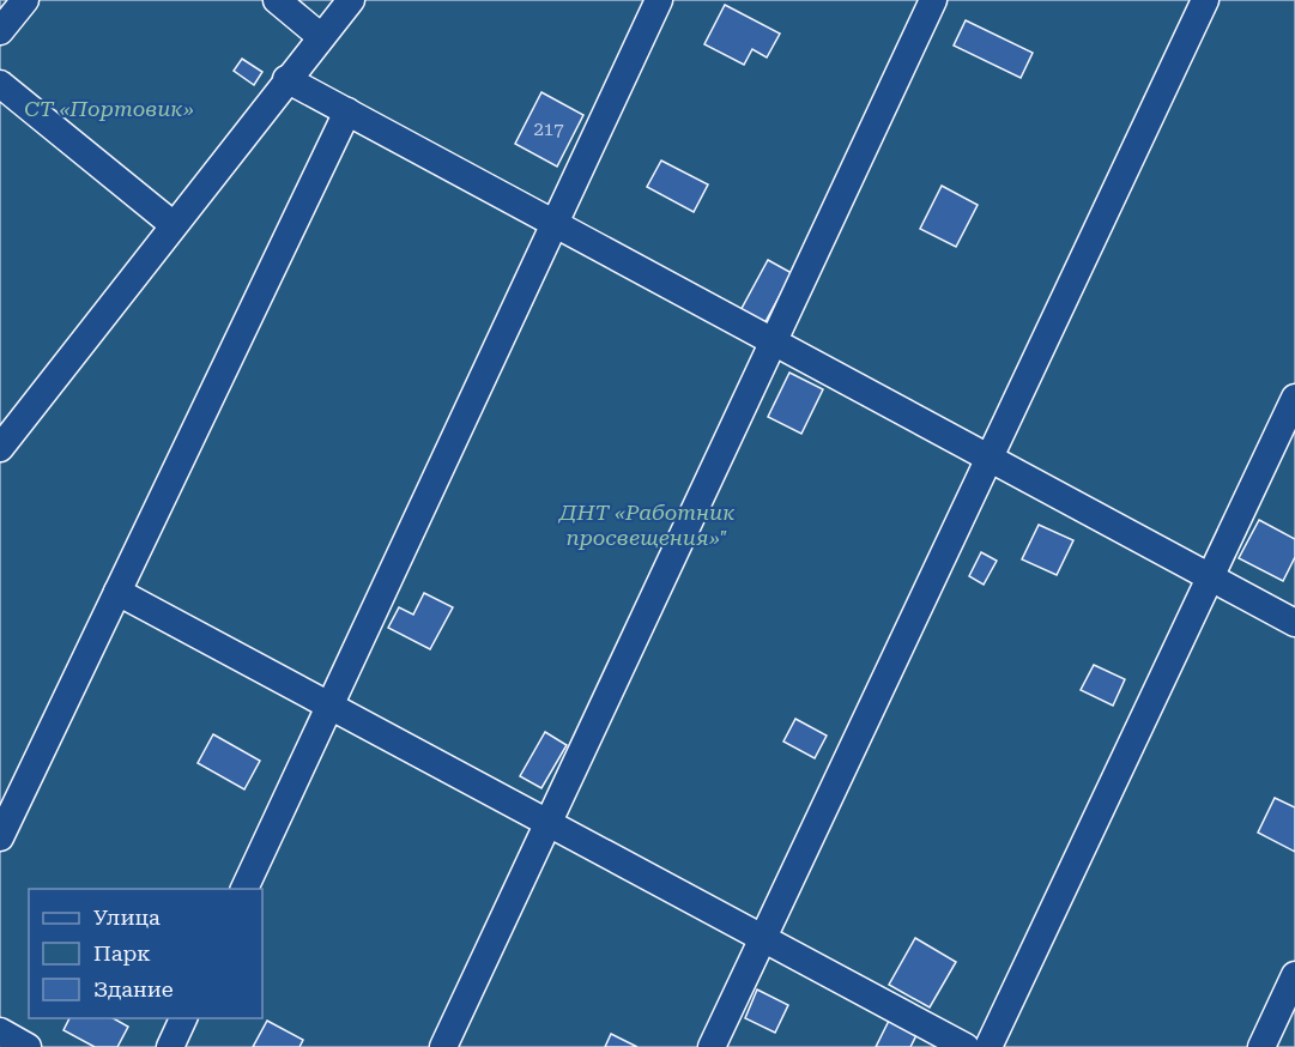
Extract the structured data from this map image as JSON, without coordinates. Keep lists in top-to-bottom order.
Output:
{
  "parks": ["СТ «Портовик»", "ДНТ «Работник просвещения»\""],
  "house_numbers": ["217"],
  "legend": ["Улица", "Парк", "Здание"]
}
